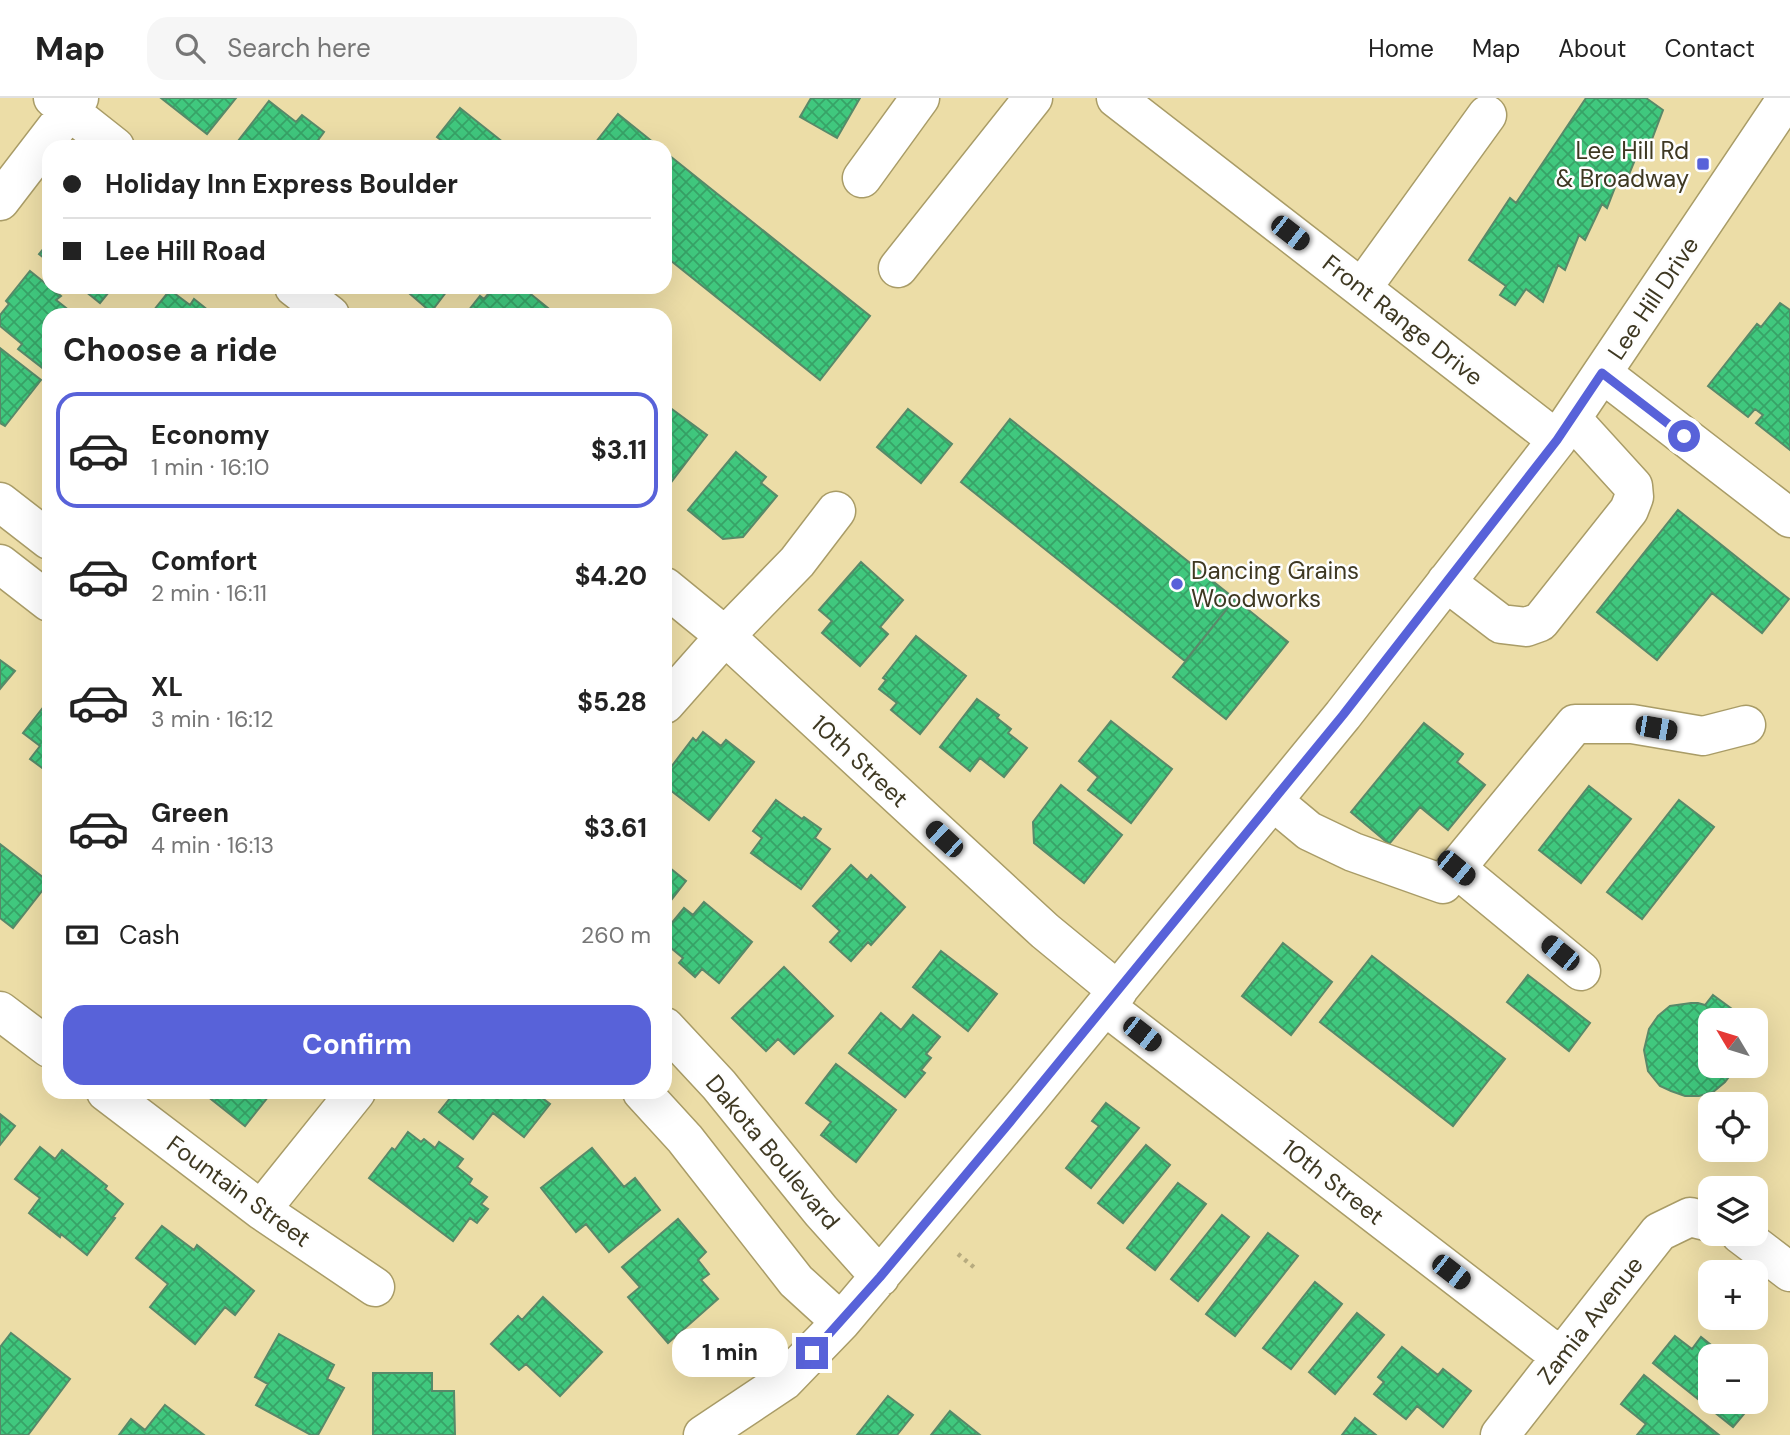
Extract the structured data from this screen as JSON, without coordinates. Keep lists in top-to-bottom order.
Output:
{
  "streets": {
    "street": [
      "Lee Hill Drive",
      "Front Range Drive",
      "10th Street",
      "Dakota Boulevard",
      "Fountain Street",
      "Zamia Avenue"
    ]
  },
  "crossings": [
    ["Lee Hill Drive", "Front Range Drive"],
    ["Lee Hill Drive", "10th Street"],
    ["Lee Hill Drive", "Dakota Boulevard"],
    ["10th Street", "Zamia Avenue"]
  ],
  "places": {
    "transit": ["Lee Hill Rd & Broadway"],
    "other": ["Dancing Grains Woodworks"]
  },
  "north": "top left",
  "page": {
    "header": "Map",
    "search": "Search here",
    "nav": [
      "Home",
      "Map",
      "About",
      "Contact"
    ],
    "banner": ["Holiday Inn Express Boulder", "Lee Hill Road"],
    "heading": "Choose a ride",
    "list": [
      {
        "name": "Economy",
        "note": "1 min · 16:10",
        "value": "$3.11"
      },
      {
        "name": "Comfort",
        "note": "2 min · 16:11",
        "value": "$4.20"
      },
      {
        "name": "XL",
        "note": "3 min · 16:12",
        "value": "$5.28"
      },
      {
        "name": "Green",
        "note": "4 min · 16:13",
        "value": "$3.61"
      }
    ],
    "pay": ["Cash", "260 m"],
    "buttons": "Confirm",
    "map_buttons": ["+", "−"],
    "bubble": "1 min"
  }
}
